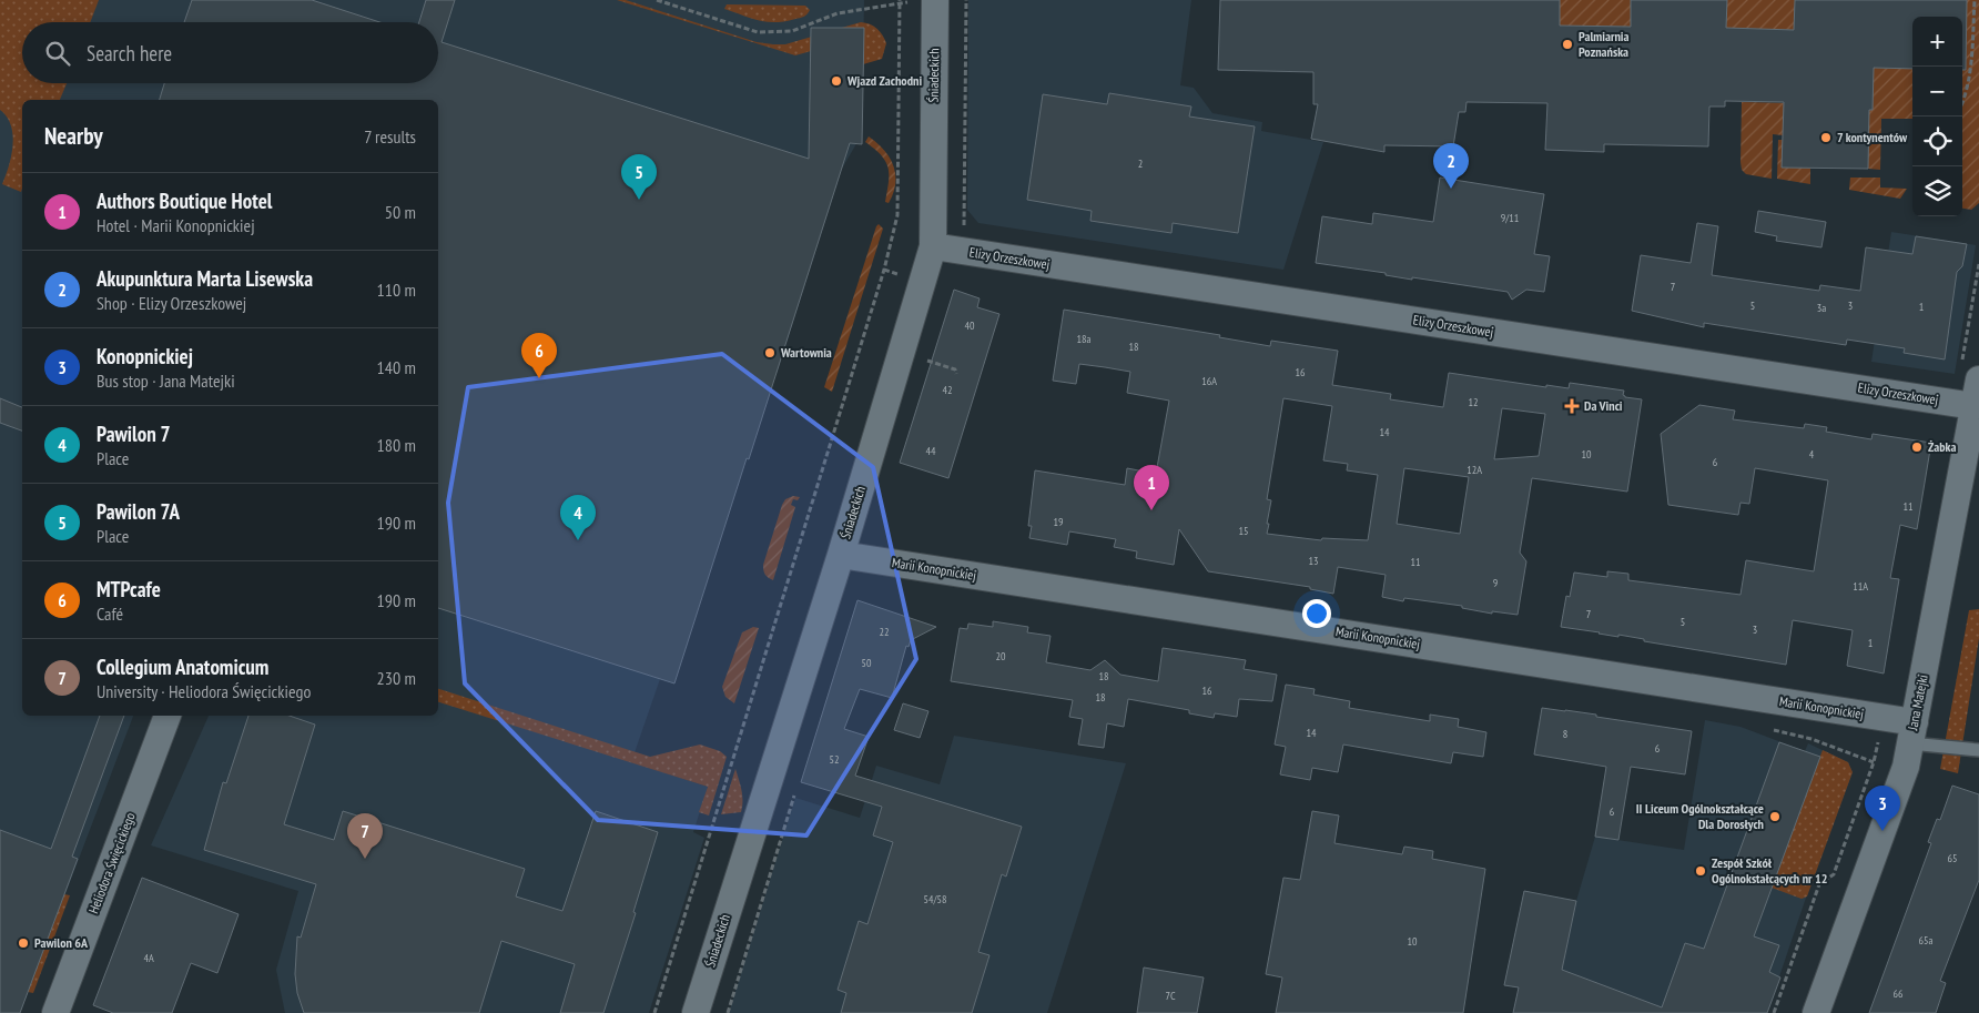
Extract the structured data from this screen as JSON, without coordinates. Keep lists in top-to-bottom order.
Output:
{
  "streets": {
    "street": [
      "Śniadeckich",
      "Elizy Orzeszkowej",
      "Marii Konopnickiej",
      "Jana Matejki",
      "Heliodora Święcickiego"
    ]
  },
  "crossings": [
    ["Śniadeckich", "Elizy Orzeszkowej"],
    ["Śniadeckich", "Marii Konopnickiej"],
    ["Elizy Orzeszkowej", "Jana Matejki"],
    ["Marii Konopnickiej", "Jana Matejki"]
  ],
  "places": {
    "other": [
      "Palmiarnia Poznańska",
      "Wjazd Zachodni",
      "7 kontynentów",
      "Wartownia",
      "Żabka",
      "II Liceum Ogólnokształcące Dla Dorosłych",
      "Zespół Szkół Ogólnokstałcących nr 12",
      "Pawilon 6A"
    ],
    "health": ["Da Vinci"]
  },
  "house_numbers": [
    "2",
    "9/11",
    "7",
    "5",
    "3",
    "1",
    "3a",
    "40",
    "18a",
    "18",
    "16",
    "16A",
    "42",
    "12",
    "14",
    "44",
    "10",
    "4",
    "6",
    "12A",
    "11",
    "19",
    "15",
    "13",
    "11",
    "9",
    "11A",
    "7",
    "5",
    "3",
    "22",
    "1",
    "20",
    "50",
    "18",
    "16",
    "18",
    "14",
    "8",
    "6",
    "52",
    "6",
    "65",
    "54/58",
    "65a",
    "10",
    "4A",
    "66",
    "7C"
  ],
  "page": {
    "map_buttons": ["+", "−"],
    "search": "Search here",
    "heading": ["Nearby", "7 results"],
    "pins": [
      "2",
      "5",
      "6",
      "1",
      "4",
      "3",
      "7"
    ],
    "list": [
      {
        "mark": "1",
        "name": "Authors Boutique Hotel",
        "note": "Hotel · Marii Konopnickiej",
        "value": "50 m"
      },
      {
        "mark": "2",
        "name": "Akupunktura Marta Lisewska",
        "note": "Shop · Elizy Orzeszkowej",
        "value": "110 m"
      },
      {
        "mark": "3",
        "name": "Konopnickiej",
        "note": "Bus stop · Jana Matejki",
        "value": "140 m"
      },
      {
        "mark": "4",
        "name": "Pawilon 7",
        "note": "Place",
        "value": "180 m"
      },
      {
        "mark": "5",
        "name": "Pawilon 7A",
        "note": "Place",
        "value": "190 m"
      },
      {
        "mark": "6",
        "name": "MTPcafe",
        "note": "Café",
        "value": "190 m"
      },
      {
        "mark": "7",
        "name": "Collegium Anatomicum",
        "note": "University · Heliodora Święcickiego",
        "value": "230 m"
      }
    ]
  }
}
